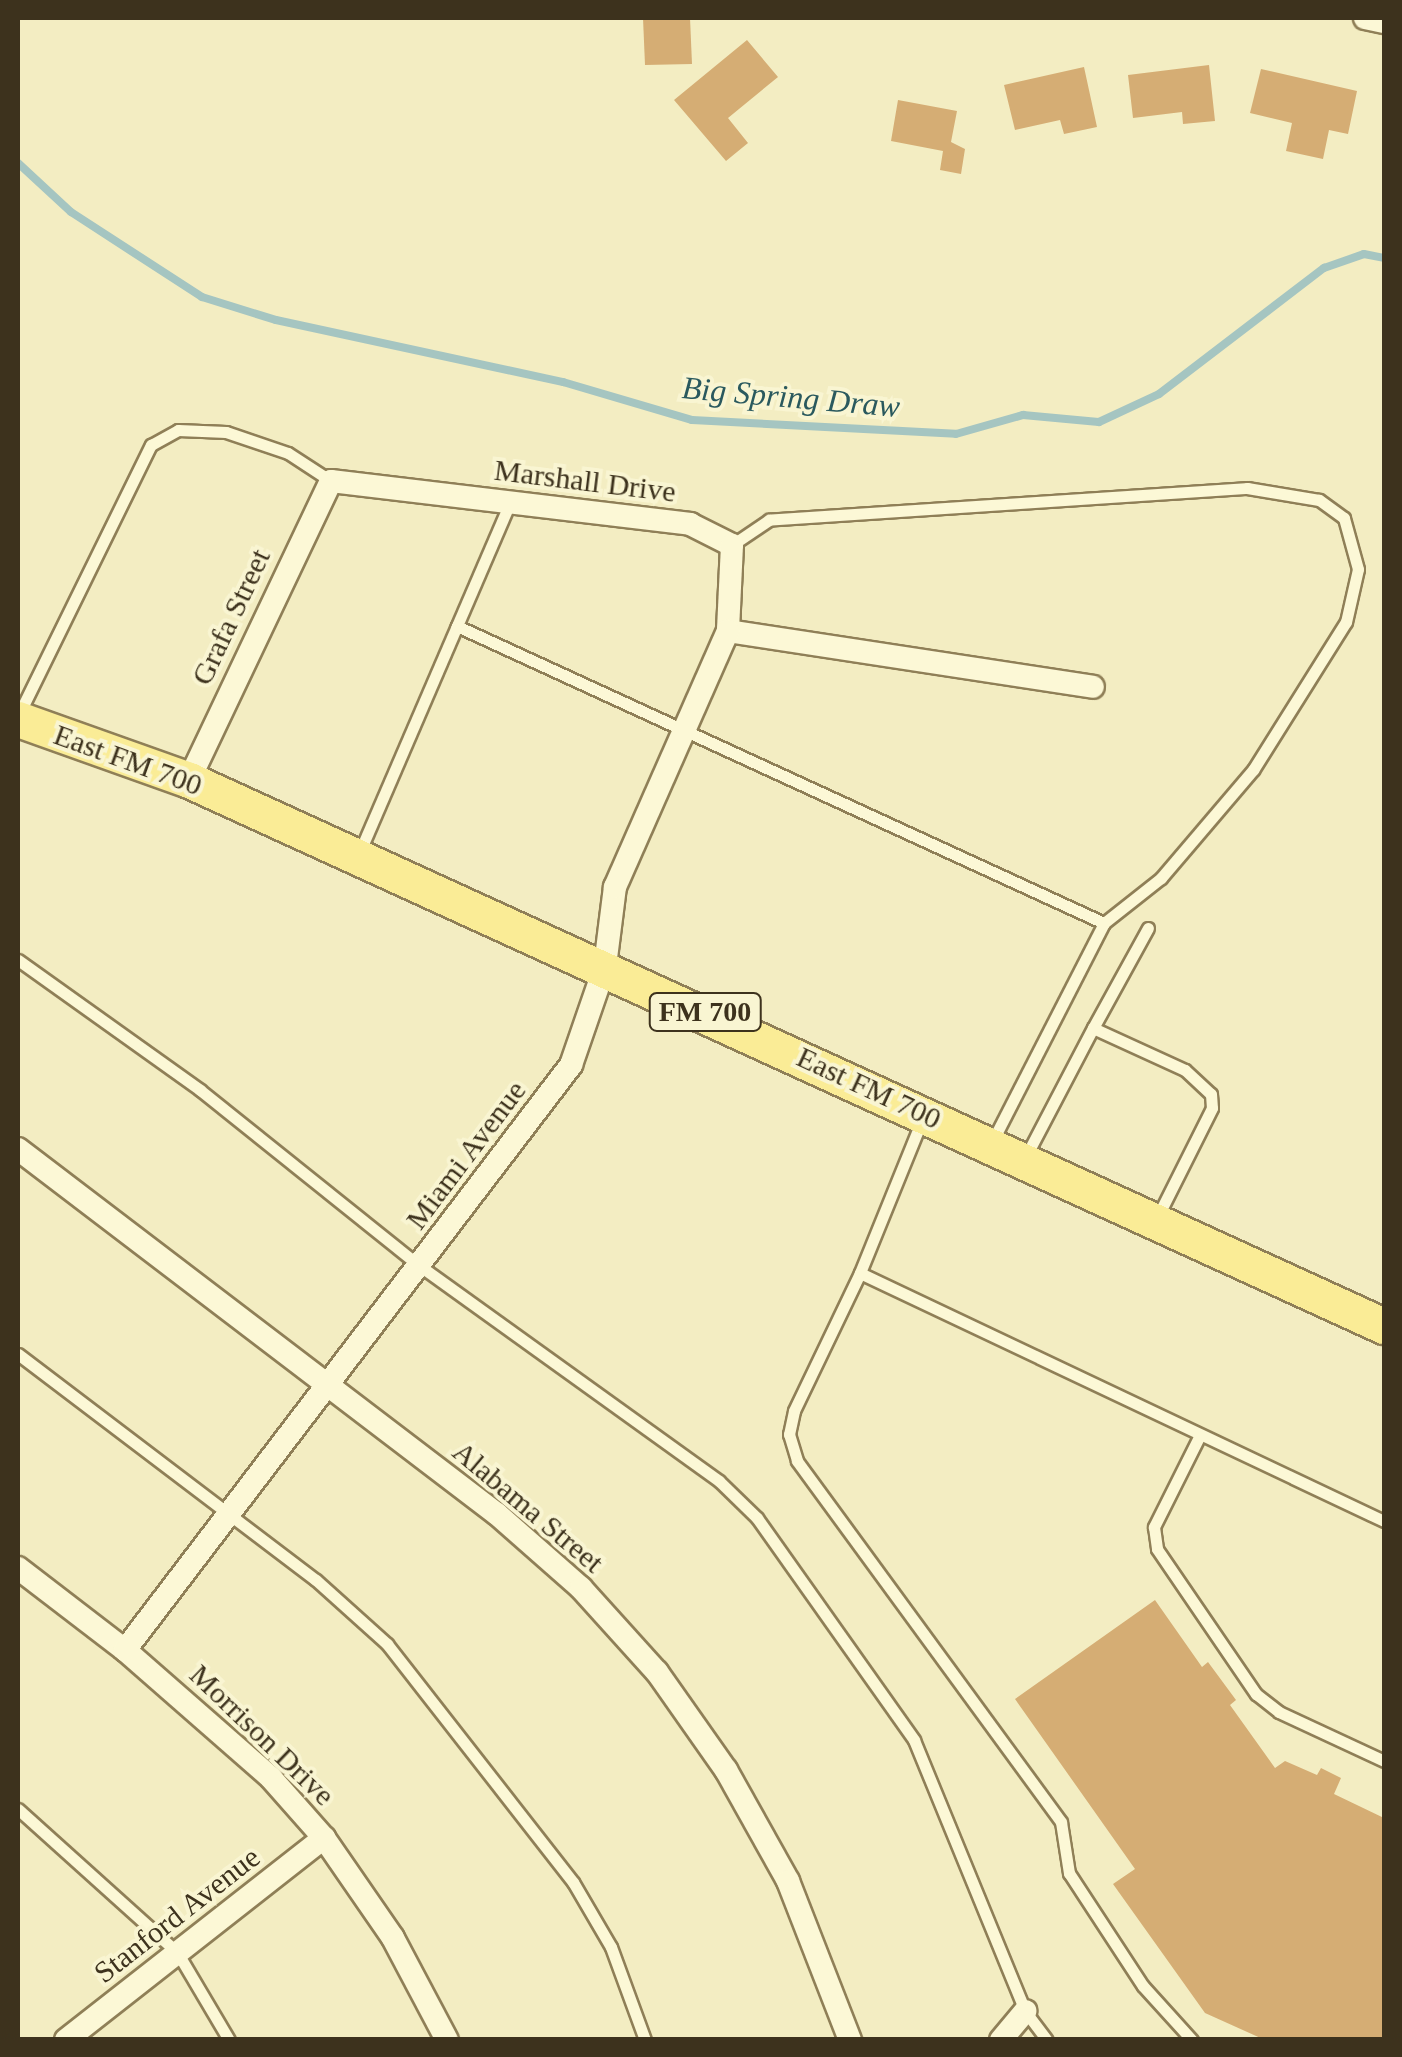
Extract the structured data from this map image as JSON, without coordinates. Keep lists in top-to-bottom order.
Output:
{
  "streets": {
    "main road": ["East FM 700", "FM 700"],
    "street": [
      "Marshall Drive",
      "Grafa Street",
      "Miami Avenue",
      "Alabama Street",
      "Morrison Drive",
      "Stanford Avenue"
    ]
  },
  "crossings": [
    ["Marshall Drive", "Grafa Street"],
    ["Grafa Street", "East FM 700"],
    ["East FM 700", "Miami Avenue"],
    ["Miami Avenue", "Alabama Street"],
    ["Miami Avenue", "Morrison Drive"],
    ["Morrison Drive", "Stanford Avenue"]
  ],
  "water": ["Big Spring Draw"]
}
